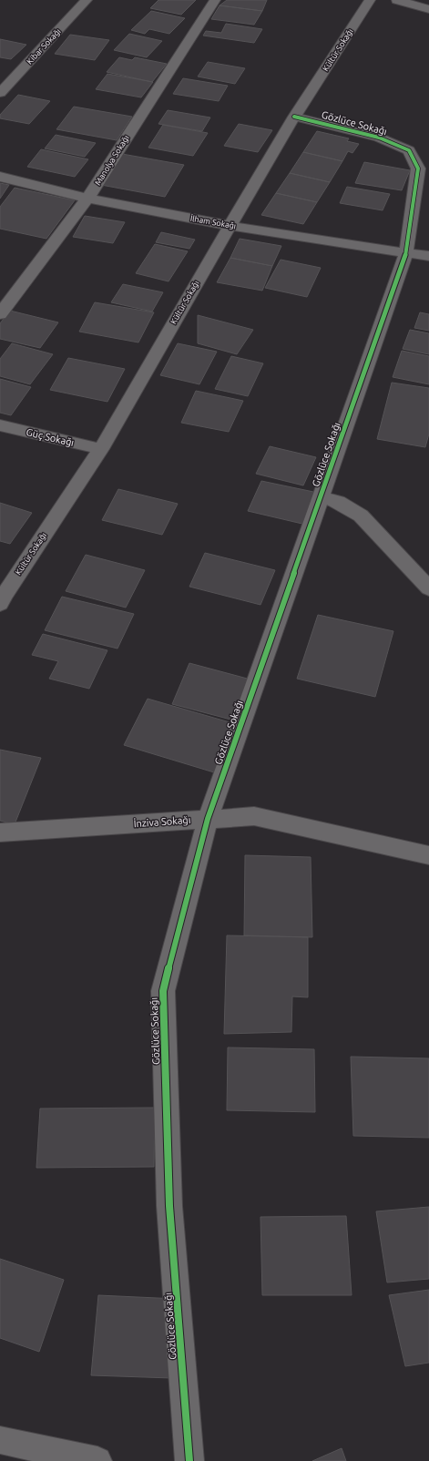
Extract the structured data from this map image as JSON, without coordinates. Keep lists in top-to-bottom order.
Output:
{
  "streets": {
    "street": [
      "Kibar Sokağı",
      "Kültür Sokağı",
      "Gözlüce Sokağı",
      "Manolya Sokağı",
      "İlham Sokağı",
      "Güç Sokağı",
      "İnziva Sokağı"
    ]
  },
  "crossings": [
    ["Kültür Sokağı", "Gözlüce Sokağı"],
    ["Kültür Sokağı", "İlham Sokağı"],
    ["Kültür Sokağı", "Güç Sokağı"],
    ["Gözlüce Sokağı", "İlham Sokağı"],
    ["Gözlüce Sokağı", "İnziva Sokağı"],
    ["Manolya Sokağı", "İlham Sokağı"]
  ]
}
